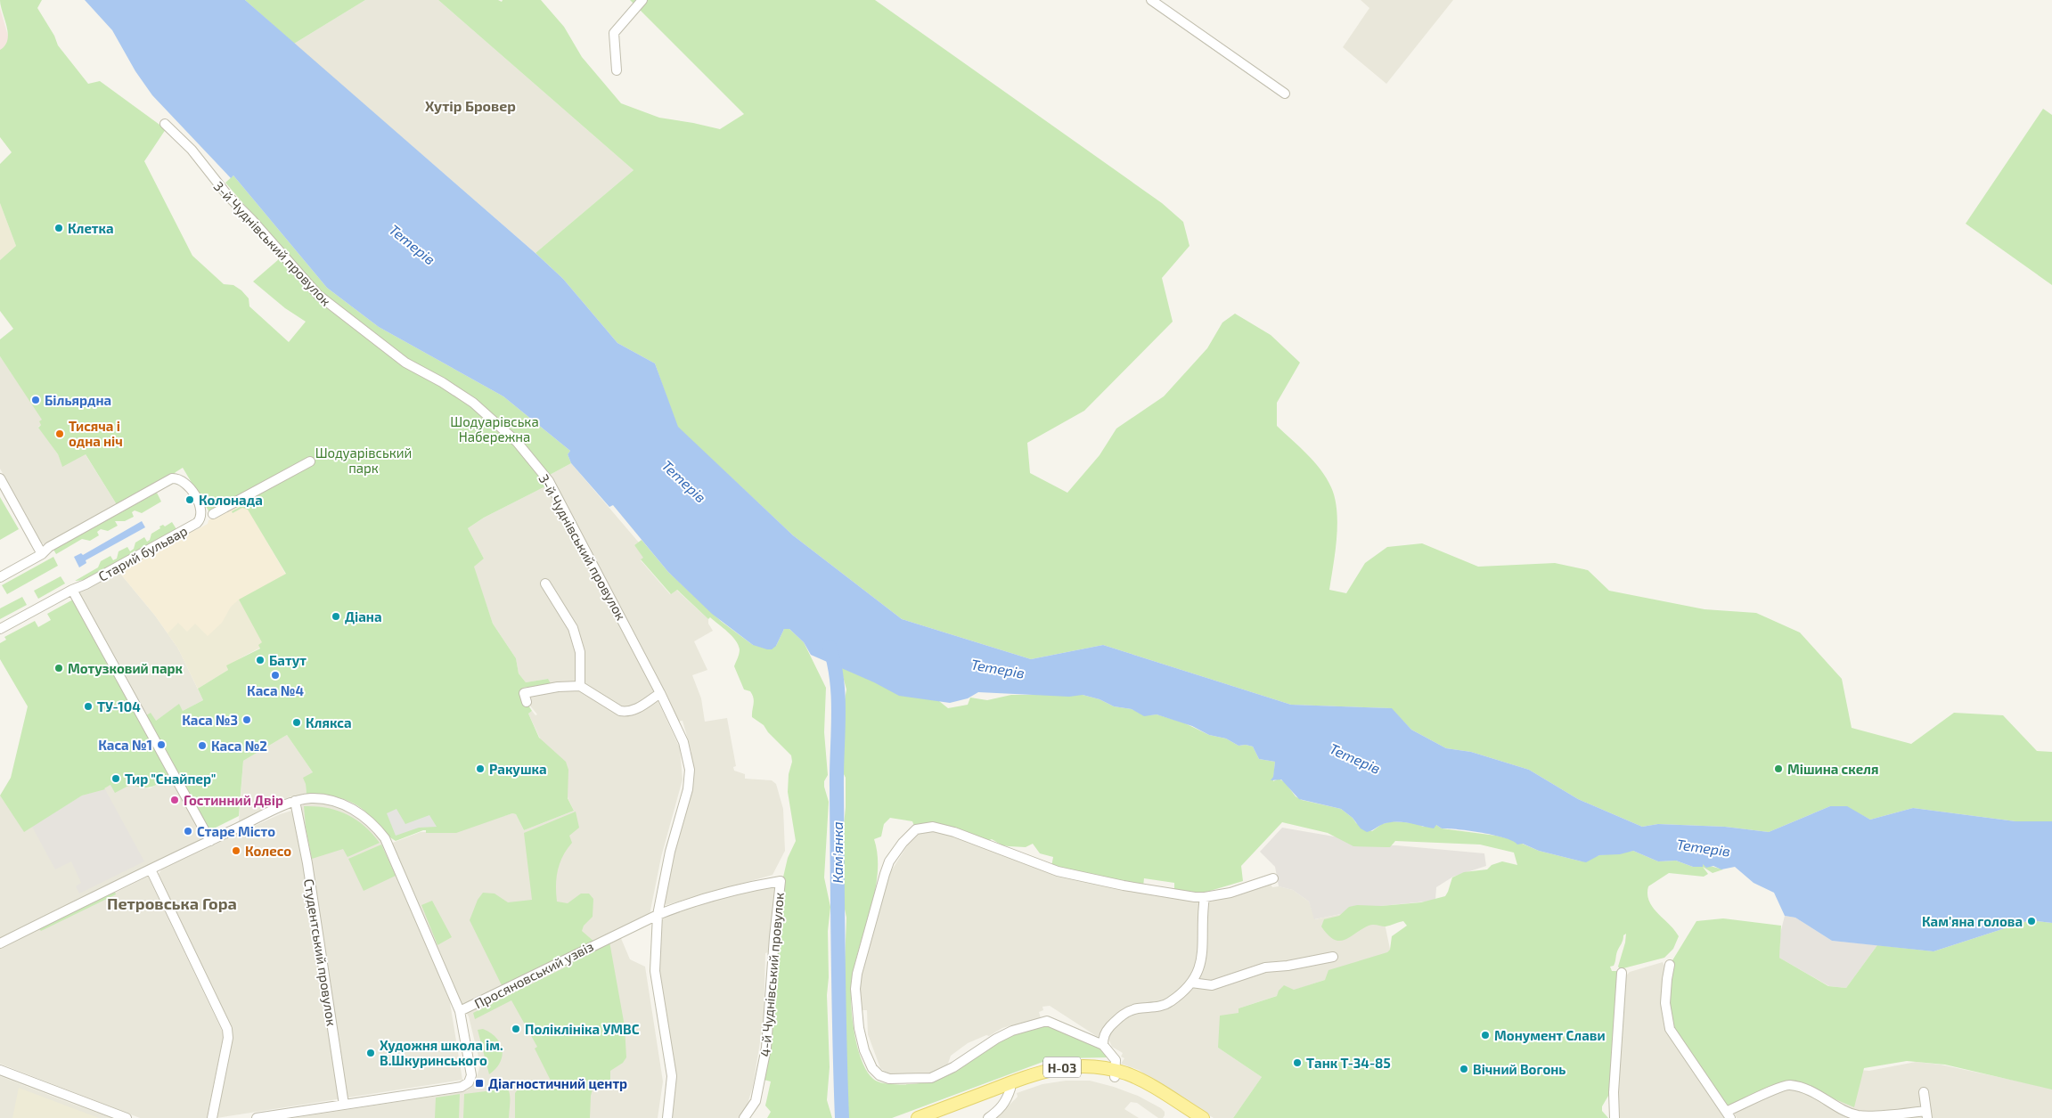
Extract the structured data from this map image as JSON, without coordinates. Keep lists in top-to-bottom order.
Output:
{
  "streets": {
    "main road": ["Н-03"],
    "street": [
      "3-й Чуднівський провулок",
      "Старий бульвар",
      "Студентський провулок",
      "Просяновський узвіз",
      "4-й Чуднівський провулок"
    ]
  },
  "crossings": [
    ["3-й Чуднівський провулок", "Просяновський узвіз"],
    ["Просяновський узвіз", "4-й Чуднівський провулок"]
  ],
  "districts": ["Хутір Бровер", "Петровська Гора"],
  "water": ["Тетерів", "Кам'янка"],
  "parks": ["Шодуарівська Набережна", "Шодуарівський парк"],
  "places": {
    "other": [
      "Клетка",
      "Більярдна",
      "Тисяча і одна ніч",
      "Колонада",
      "Діана",
      "Батут",
      "Мотузковий парк",
      "Каса №4",
      "ТУ-104",
      "Каса №3",
      "Клякса",
      "Каса №1",
      "Каса №2",
      "Ракушка",
      "Мішина скеля",
      "Тир \"Снайпер\"",
      "Гостинний Двір",
      "Старе Місто",
      "Колесо",
      "Кам'яна голова",
      "Поліклініка УМВС",
      "Монумент Слави",
      "Художня школа ім. В.Шкуринського",
      "Танк Т-34-85",
      "Вічний Вогонь"
    ],
    "transit": ["Діагностичний центр"]
  }
}
